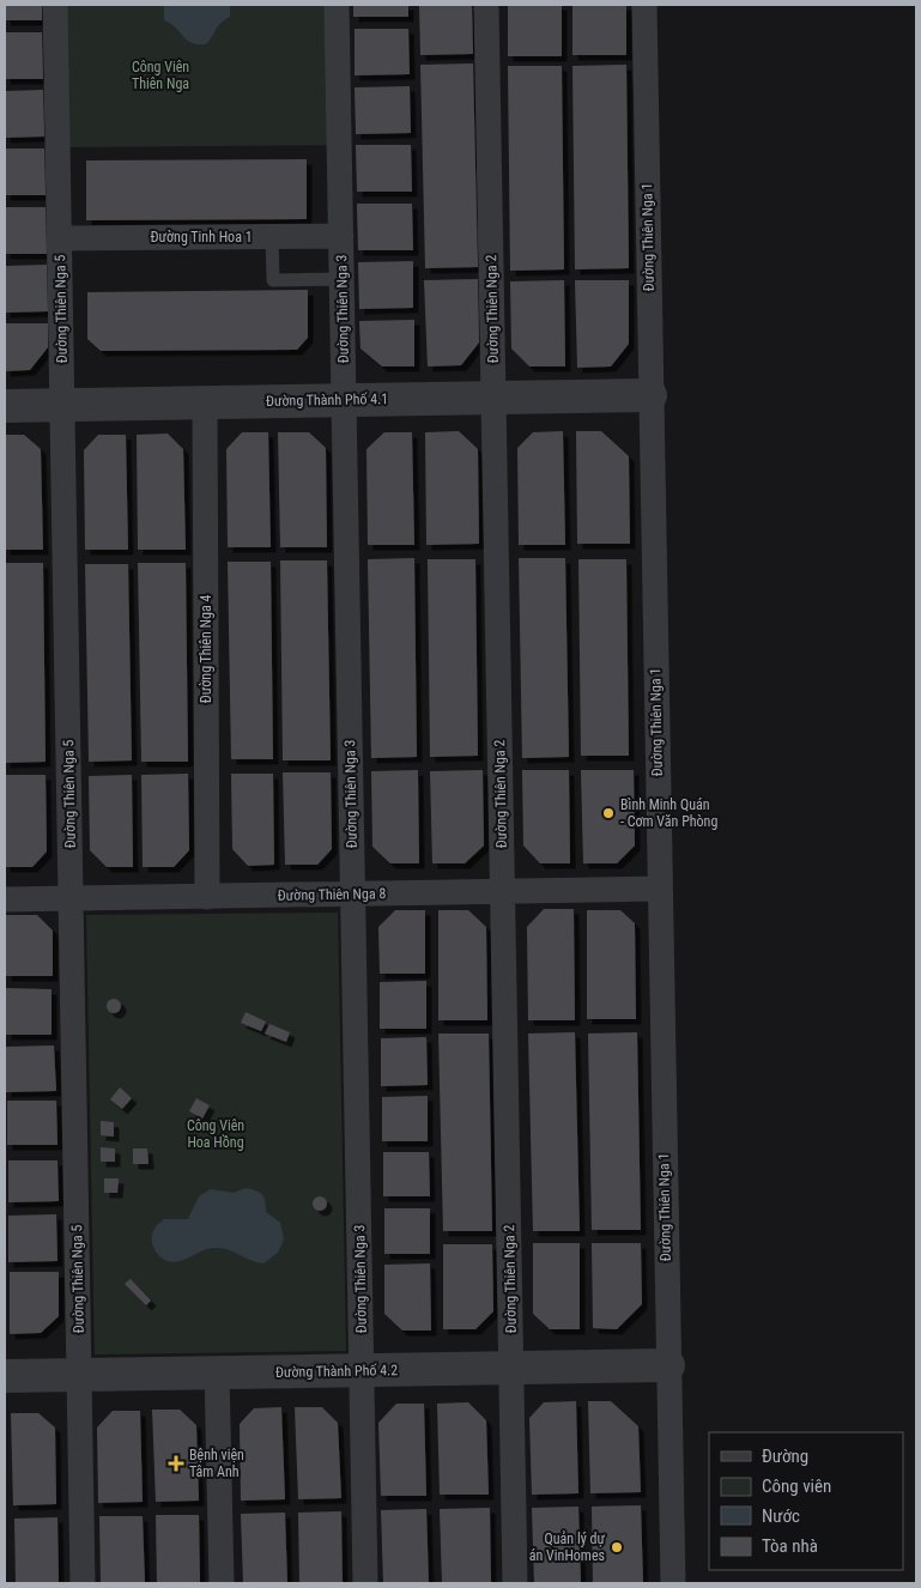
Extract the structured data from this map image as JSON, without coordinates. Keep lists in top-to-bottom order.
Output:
{
  "streets": {
    "street": [
      "Đường Tinh Hoa 1",
      "Đường Thiên Nga 1",
      "Đường Thiên Nga 5",
      "Đường Thiên Nga 3",
      "Đường Thiên Nga 2",
      "Đường Thành Phố 4.1",
      "Đường Thiên Nga 4",
      "Đường Thiên Nga 8",
      "Đường Thành Phố 4.2"
    ]
  },
  "crossings": [
    ["Đường Tinh Hoa 1", "Đường Thiên Nga 5"],
    ["Đường Tinh Hoa 1", "Đường Thiên Nga 3"],
    ["Đường Thiên Nga 1", "Đường Thành Phố 4.1"],
    ["Đường Thiên Nga 1", "Đường Thiên Nga 8"],
    ["Đường Thiên Nga 1", "Đường Thành Phố 4.2"],
    ["Đường Thiên Nga 5", "Đường Thành Phố 4.1"],
    ["Đường Thiên Nga 5", "Đường Thiên Nga 8"],
    ["Đường Thiên Nga 5", "Đường Thành Phố 4.2"],
    ["Đường Thiên Nga 3", "Đường Thành Phố 4.1"],
    ["Đường Thiên Nga 3", "Đường Thiên Nga 8"],
    ["Đường Thiên Nga 3", "Đường Thành Phố 4.2"],
    ["Đường Thiên Nga 2", "Đường Thành Phố 4.1"],
    ["Đường Thiên Nga 2", "Đường Thiên Nga 8"],
    ["Đường Thiên Nga 2", "Đường Thành Phố 4.2"],
    ["Đường Thành Phố 4.1", "Đường Thiên Nga 4"],
    ["Đường Thiên Nga 4", "Đường Thiên Nga 8"]
  ],
  "parks": ["Công Viên Thiên Nga", "Công Viên Hoa Hồng"],
  "places": {
    "other": ["Bình Minh Quán - Cơm Văn Phòng", "Quản lý dự án VinHomes"],
    "health": ["Bệnh viện Tâm Anh"]
  },
  "legend": [
    "Đường",
    "Công viên",
    "Nước",
    "Tòa nhà"
  ]
}
